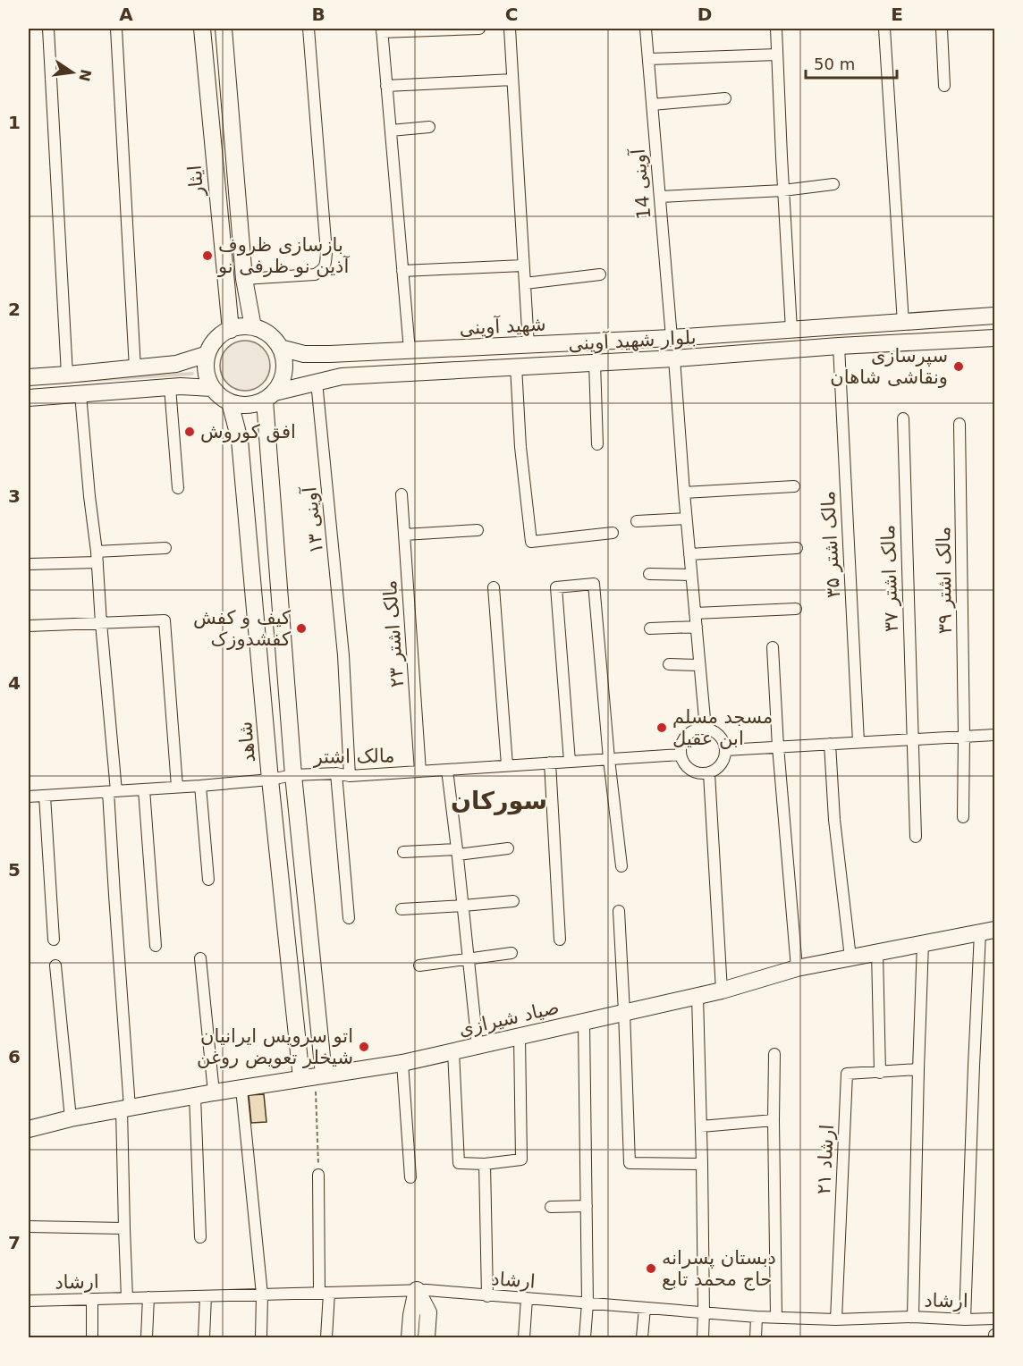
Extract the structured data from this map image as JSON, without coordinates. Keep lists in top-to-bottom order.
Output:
{
  "streets": {
    "street": [
      "ایثار",
      "آوینی 14",
      "شهید آوینی",
      "بلوار شهید آوینی",
      "آوینی ۱۳",
      "مالک اشتر ۳۵",
      "مالک اشتر ۳۷",
      "مالک اشتر ۳۹",
      "مالک اشتر ۲۳",
      "شاهد",
      "مالک اشتر",
      "صیاد شیرازی",
      "ارشاد ۲۱",
      "ارشاد"
    ]
  },
  "crossings": [
    ["ایثار", "شهید آوینی"],
    ["ایثار", "بلوار شهید آوینی"],
    ["ایثار", "شاهد"],
    ["آوینی 14", "شهید آوینی"],
    ["شهید آوینی", "بلوار شهید آوینی"],
    ["شهید آوینی", "شاهد"],
    ["بلوار شهید آوینی", "آوینی ۱۳"],
    ["بلوار شهید آوینی", "مالک اشتر ۳۵"],
    ["بلوار شهید آوینی", "شاهد"],
    ["آوینی ۱۳", "مالک اشتر"],
    ["مالک اشتر ۲۳", "مالک اشتر"],
    ["شاهد", "مالک اشتر"],
    ["شاهد", "صیاد شیرازی"],
    ["ارشاد ۲۱", "ارشاد"]
  ],
  "districts": ["سورکان"],
  "places": [
    "بازسازی ظروف آذین نو ظرفی نو",
    "سپرسازی و‌نقاشی شاهان",
    "افق کوروش",
    "کیف و کفش کفشدوزک",
    "مسجد مسلم ابن عقیل",
    "اتو سرویس ایرانیان شیخلر تعویض روغن",
    "دبستان پسرانه حاج محمد تابع"
  ],
  "scale_bar": "50 m",
  "north": "right",
  "grid": {
    "columns": [
      "A",
      "B",
      "C",
      "D",
      "E"
    ],
    "rows": [
      "1",
      "2",
      "3",
      "4",
      "5",
      "6",
      "7"
    ]
  }
}
